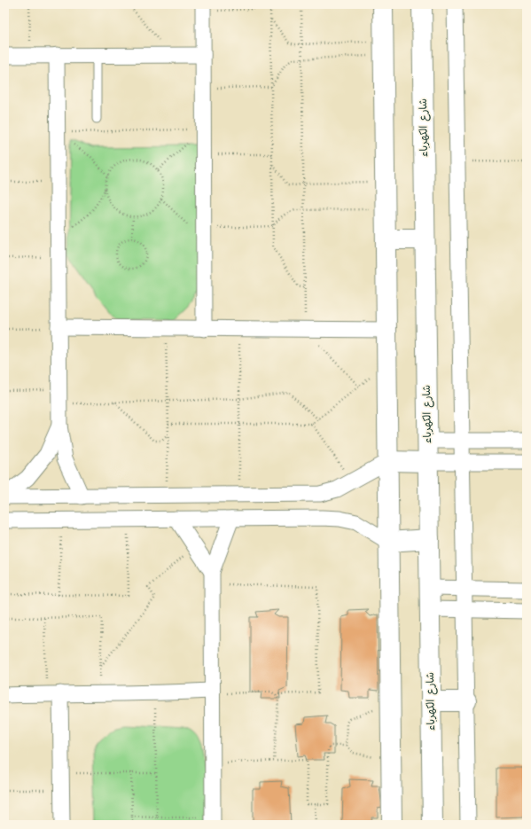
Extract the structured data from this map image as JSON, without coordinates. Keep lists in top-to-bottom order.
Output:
{
  "streets": {
    "street": ["شارع الكهرباء"]
  }
}
